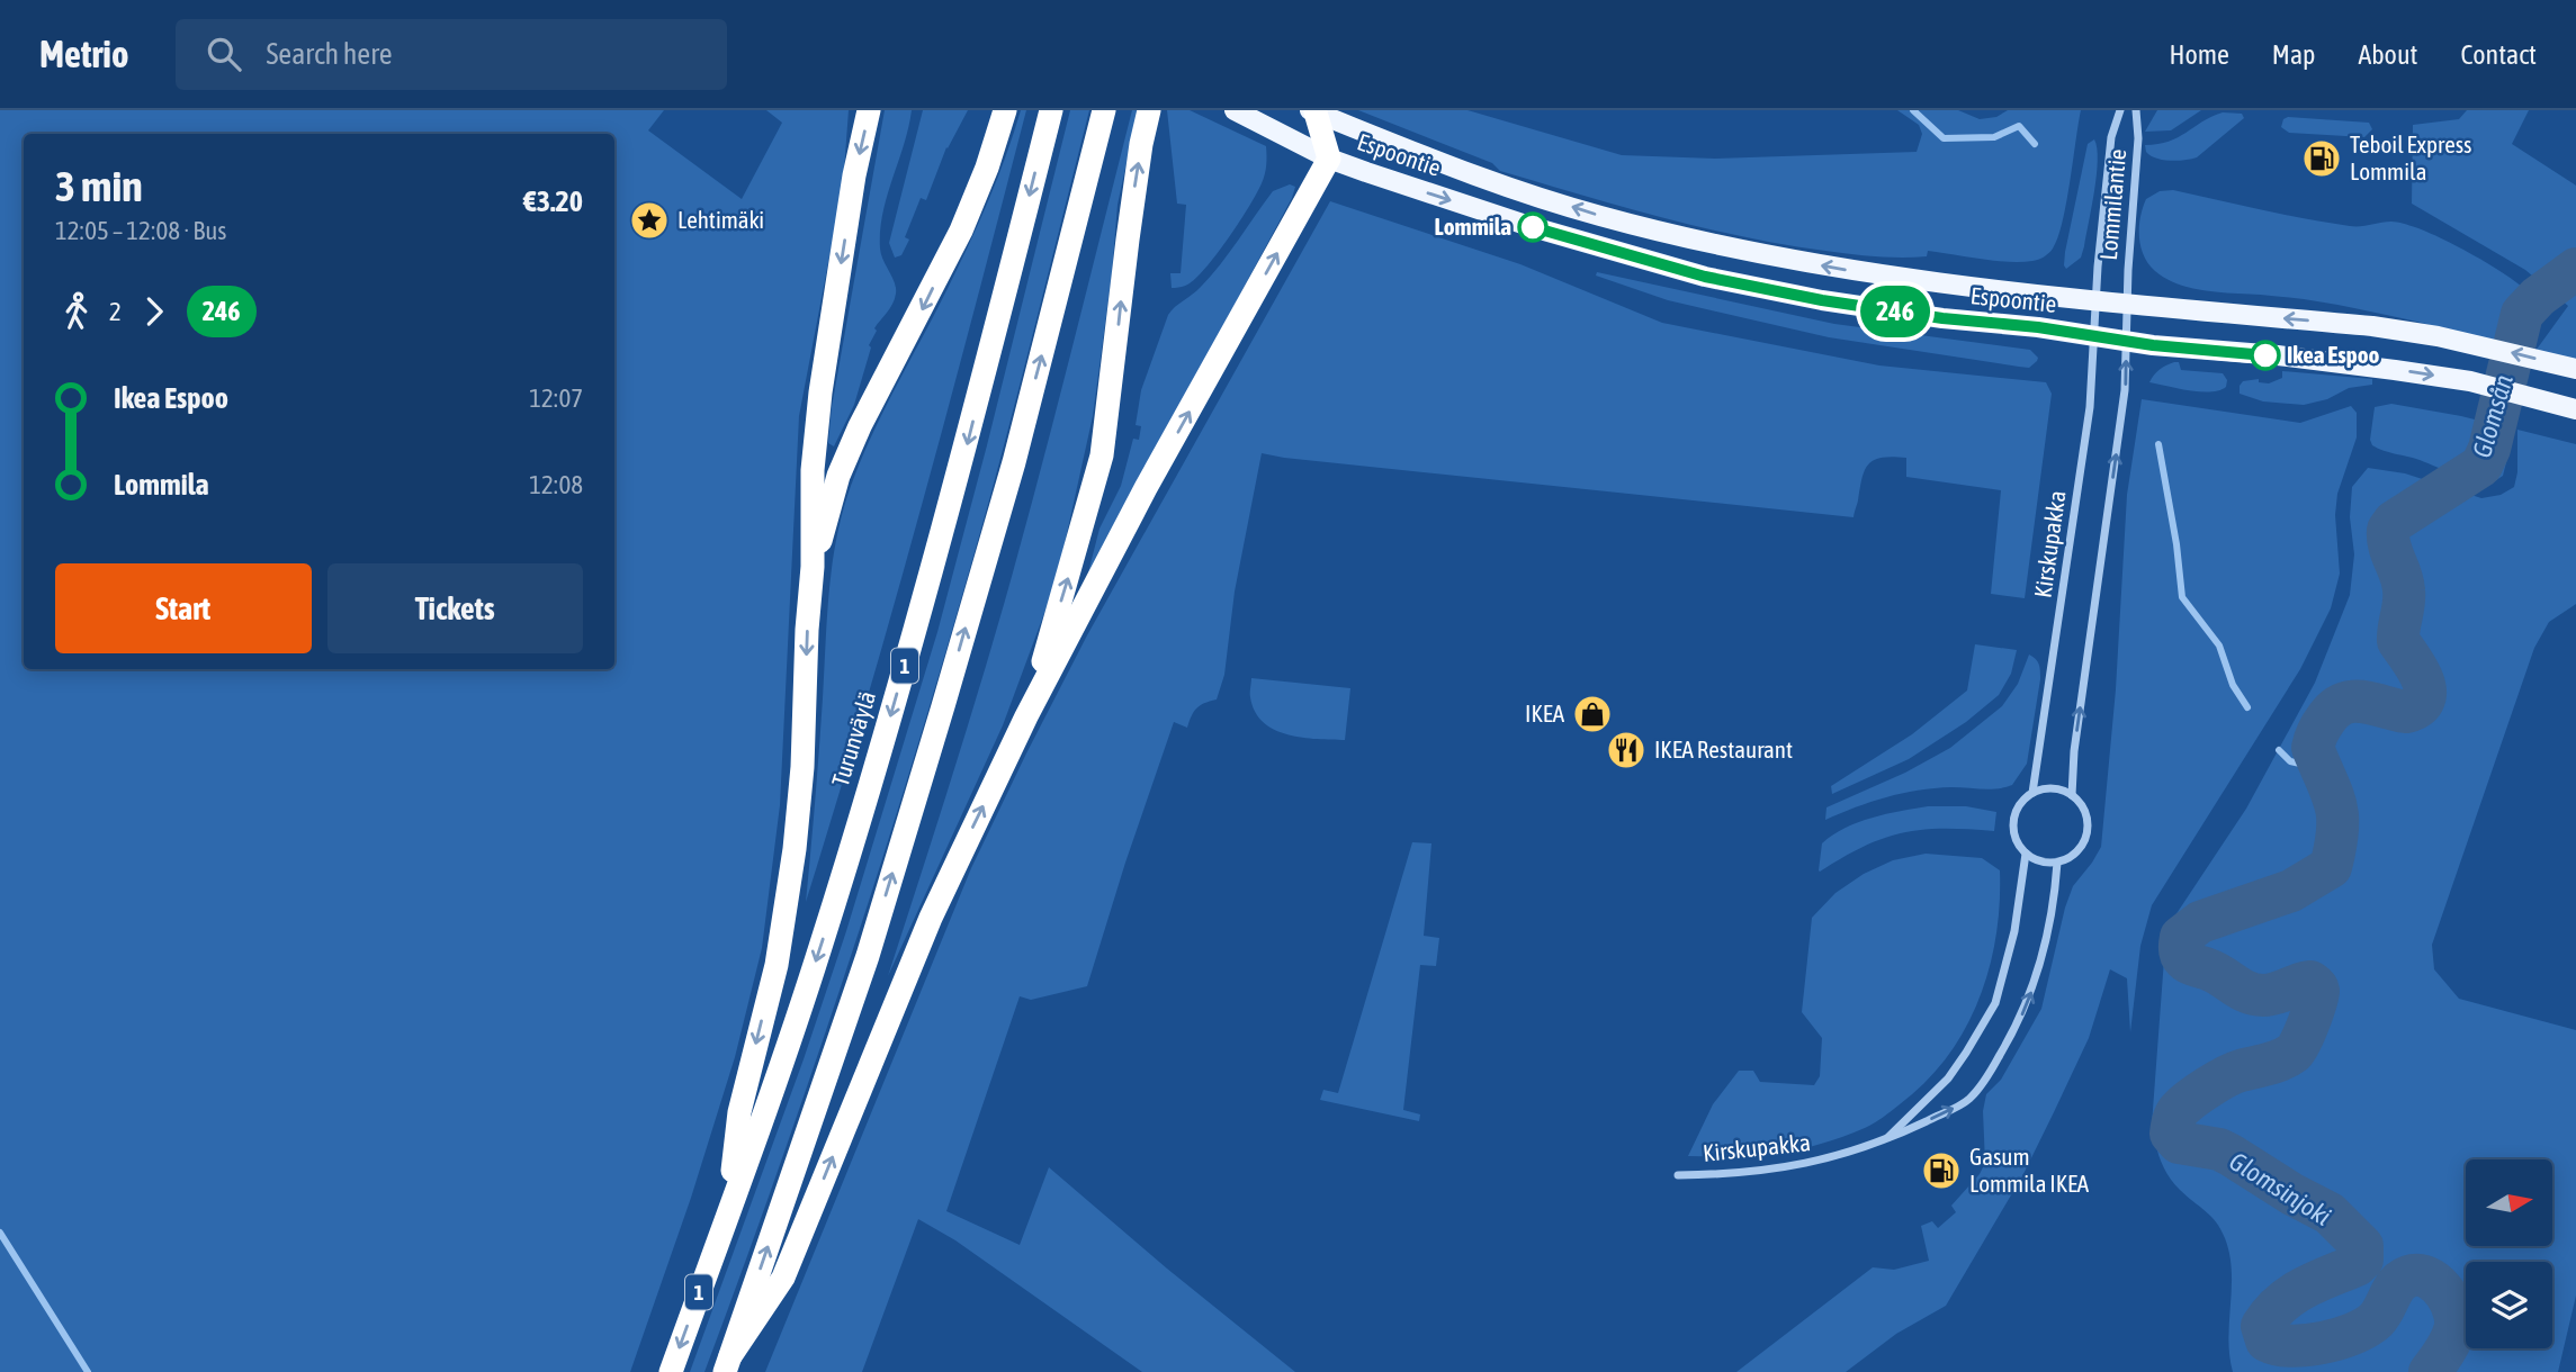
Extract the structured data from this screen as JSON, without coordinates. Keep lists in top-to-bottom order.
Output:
{
  "streets": {
    "highway": ["1", "Turunväylä"],
    "main road": ["Espoontie"],
    "street": ["Lommilantie", "Kirskupakka"]
  },
  "crossings": [
    ["Espoontie", "Lommilantie"],
    ["Espoontie", "Kirskupakka"],
    ["Lommilantie", "Kirskupakka"]
  ],
  "water": ["Glomsån", "Glomsinjoki"],
  "places": {
    "fuel station": ["Teboil Express Lommila", "Gasum Lommila IKEA"],
    "place": ["Lehtimäki"],
    "other": ["Lommila", "Ikea Espoo"],
    "shop": ["IKEA"],
    "restaurant": ["IKEA Restaurant"]
  },
  "lines": ["bus line 246"],
  "north": "right",
  "page": {
    "header": "Metrio",
    "search": "Search here",
    "nav": [
      "Home",
      "Map",
      "About",
      "Contact"
    ],
    "on_map": "246",
    "heading": ["3 min", "12:05 – 12:08 · Bus", "€3.20"],
    "legs": ["2", "246"],
    "list": [
      {
        "name": "Ikea Espoo",
        "value": "12:07"
      },
      {
        "name": "Lommila",
        "value": "12:08"
      }
    ],
    "buttons": ["Start", "Tickets"]
  }
}
